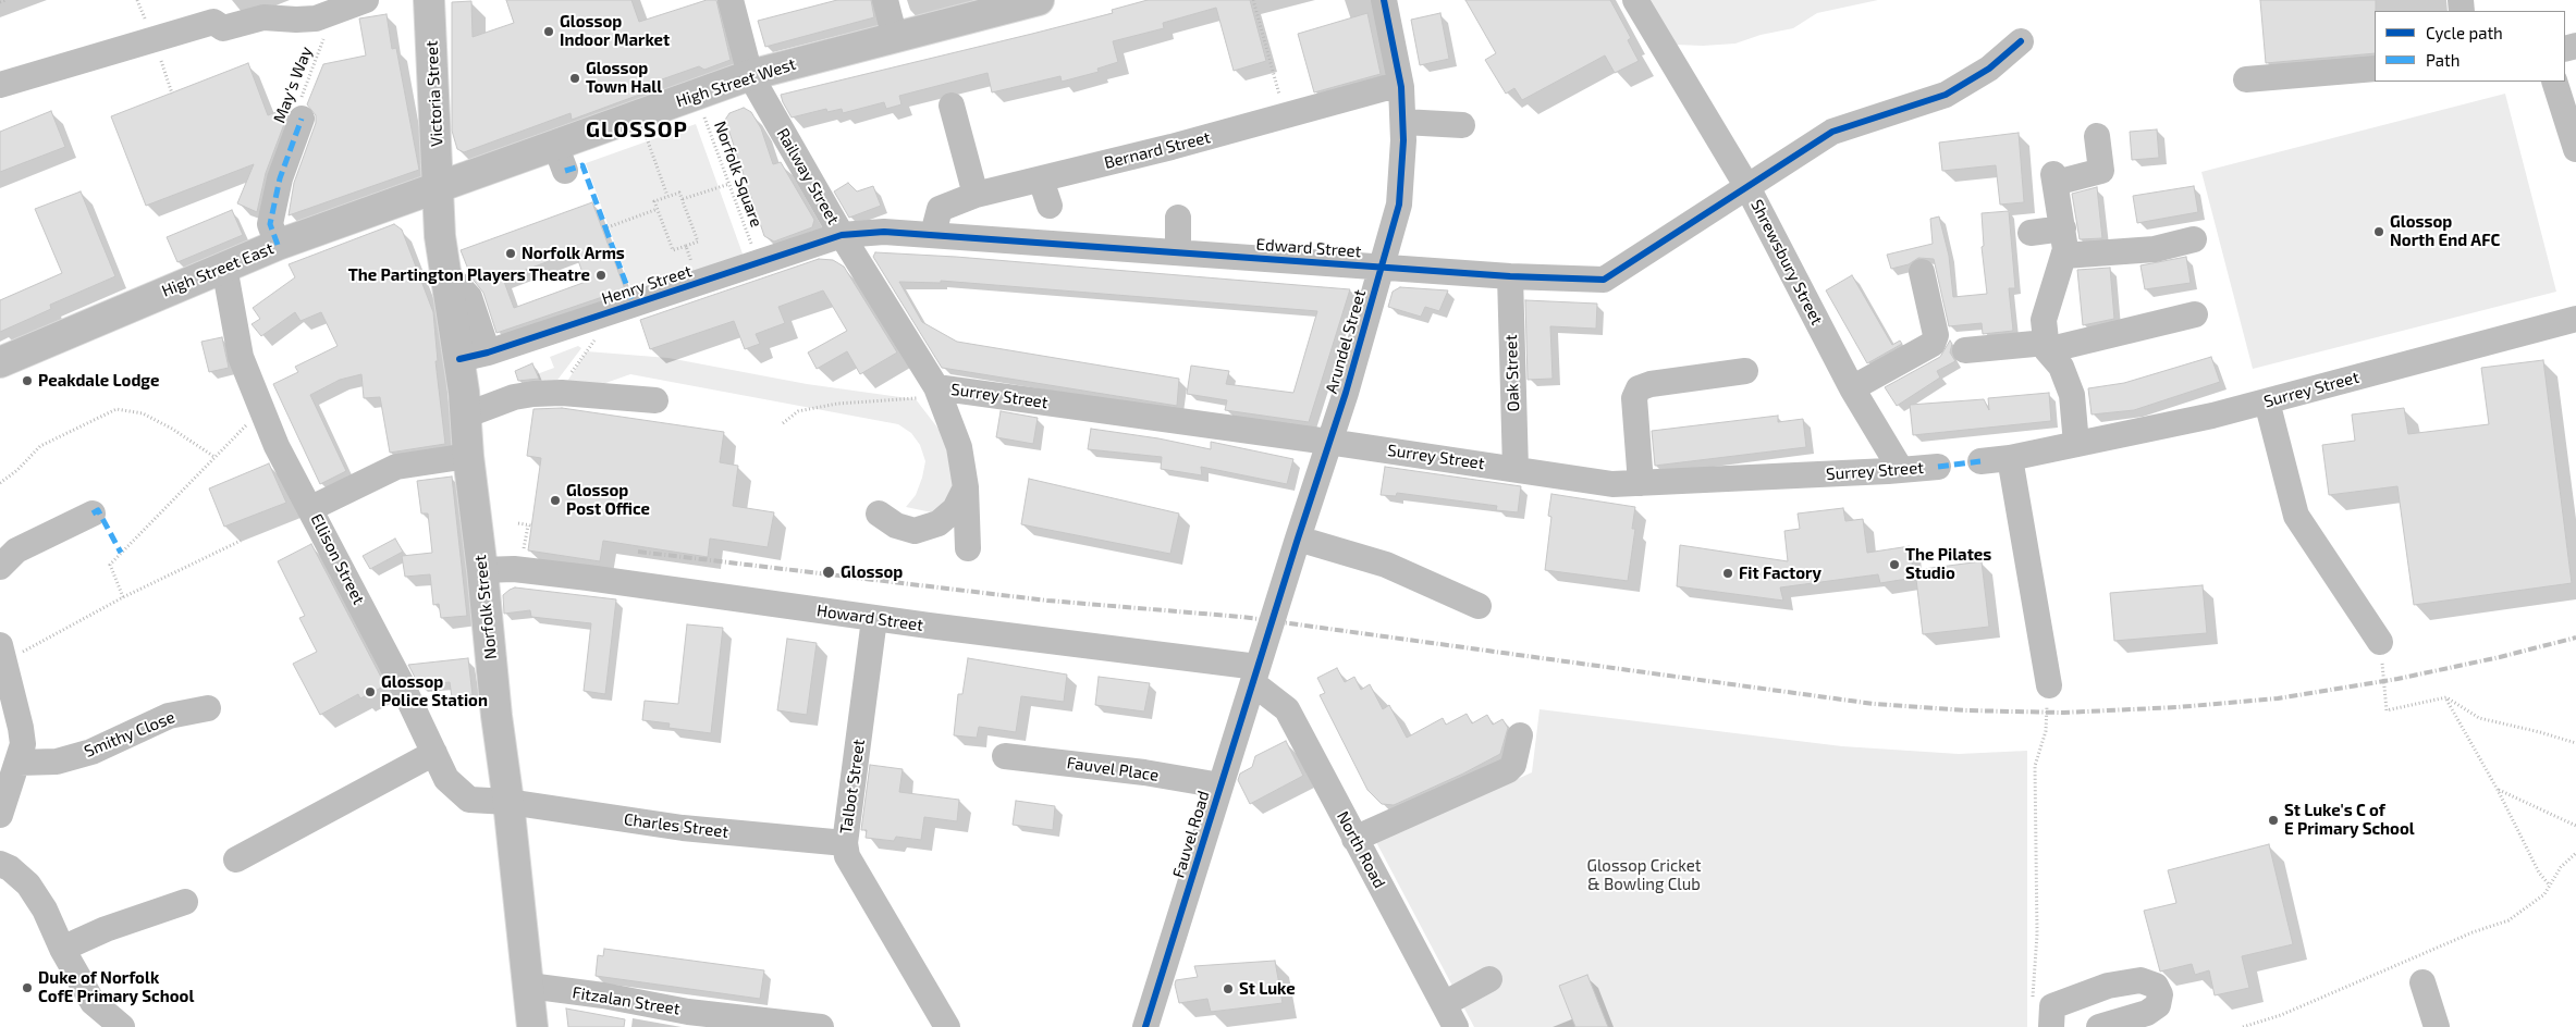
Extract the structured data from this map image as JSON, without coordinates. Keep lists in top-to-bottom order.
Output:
{
  "streets": {
    "main road": [
      "High Street West",
      "Victoria Street",
      "High Street East",
      "Norfolk Street"
    ],
    "street": [
      "Bernard Street",
      "Railway Street",
      "Edward Street",
      "Shrewsbury Street",
      "Henry Street",
      "Arundel Street",
      "Oak Street",
      "Surrey Street",
      "Ellison Street",
      "Howard Street",
      "Smithy Close",
      "Fauvel Place",
      "Talbot Street",
      "Charles Street",
      "Fauvel Road",
      "North Road",
      "Fitzalan Street"
    ],
    "path": ["May's Way", "Norfolk Square"]
  },
  "crossings": [
    ["High Street West", "Victoria Street"],
    ["High Street West", "Norfolk Square"],
    ["High Street West", "Railway Street"],
    ["High Street West", "High Street East"],
    ["High Street West", "Norfolk Street"],
    ["Victoria Street", "High Street East"],
    ["Victoria Street", "Norfolk Street"],
    ["Bernard Street", "Edward Street"],
    ["Bernard Street", "Arundel Street"],
    ["Norfolk Square", "Henry Street"],
    ["Railway Street", "Edward Street"],
    ["Railway Street", "Henry Street"],
    ["Railway Street", "Surrey Street"],
    ["Edward Street", "Shrewsbury Street"],
    ["Edward Street", "Henry Street"],
    ["Edward Street", "Arundel Street"],
    ["Edward Street", "Oak Street"],
    ["Shrewsbury Street", "Surrey Street"],
    ["High Street East", "Ellison Street"],
    ["High Street East", "Norfolk Street"],
    ["Henry Street", "Norfolk Street"],
    ["Arundel Street", "Surrey Street"],
    ["Arundel Street", "Howard Street"],
    ["Arundel Street", "Fauvel Road"],
    ["Arundel Street", "North Road"],
    ["Oak Street", "Surrey Street"],
    ["Ellison Street", "Norfolk Street"],
    ["Ellison Street", "Charles Street"],
    ["Norfolk Street", "Howard Street"],
    ["Norfolk Street", "Charles Street"],
    ["Norfolk Street", "Fitzalan Street"],
    ["Howard Street", "Talbot Street"],
    ["Howard Street", "Fauvel Road"],
    ["Howard Street", "North Road"],
    ["Fauvel Place", "Fauvel Road"],
    ["Talbot Street", "Charles Street"],
    ["Fauvel Road", "North Road"]
  ],
  "districts": ["GLOSSOP"],
  "parks": ["Glossop Cricket & Bowling Club"],
  "places": [
    "Glossop Indoor Market",
    "Glossop Town Hall",
    "Glossop North End AFC",
    "Norfolk Arms",
    "The Partington Players Theatre",
    "Peakdale Lodge",
    "Glossop Post Office",
    "The Pilates Studio",
    "Glossop",
    "Fit Factory",
    "Glossop Police Station",
    "St Luke's C of E Primary School",
    "Duke of Norfolk CofE Primary School",
    "St Luke"
  ],
  "legend": ["Cycle path", "Path"]
}
